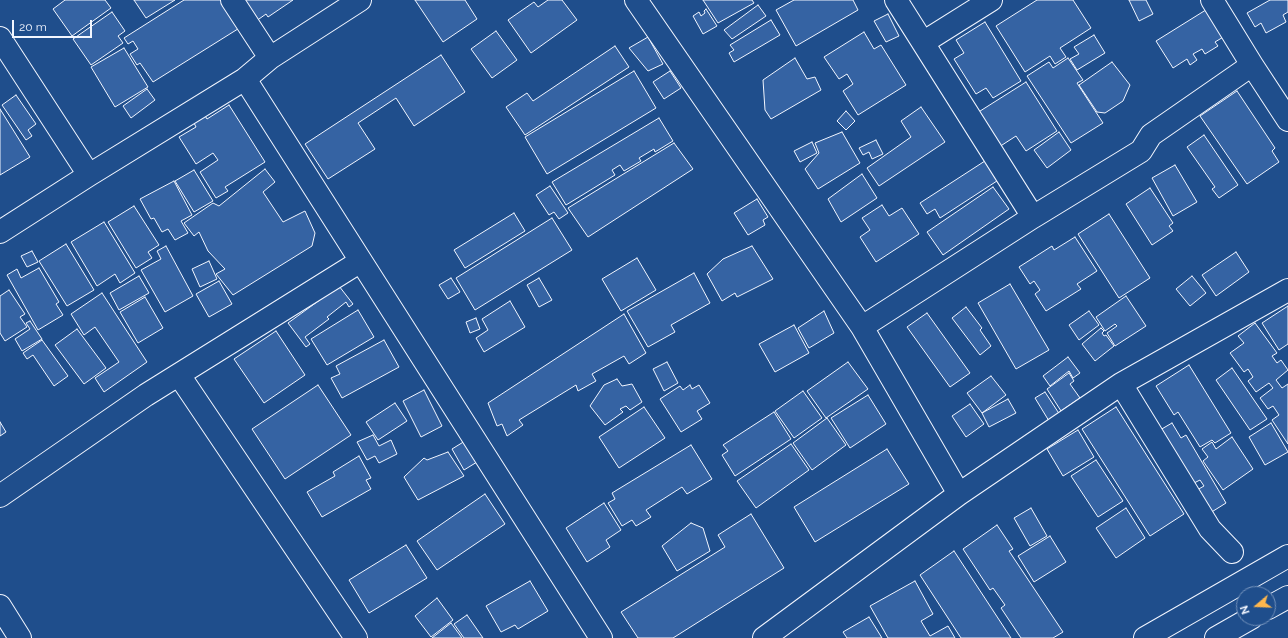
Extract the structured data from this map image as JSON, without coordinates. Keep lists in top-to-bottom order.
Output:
{
  "scale_bar": "20 m",
  "north": "left"
}
